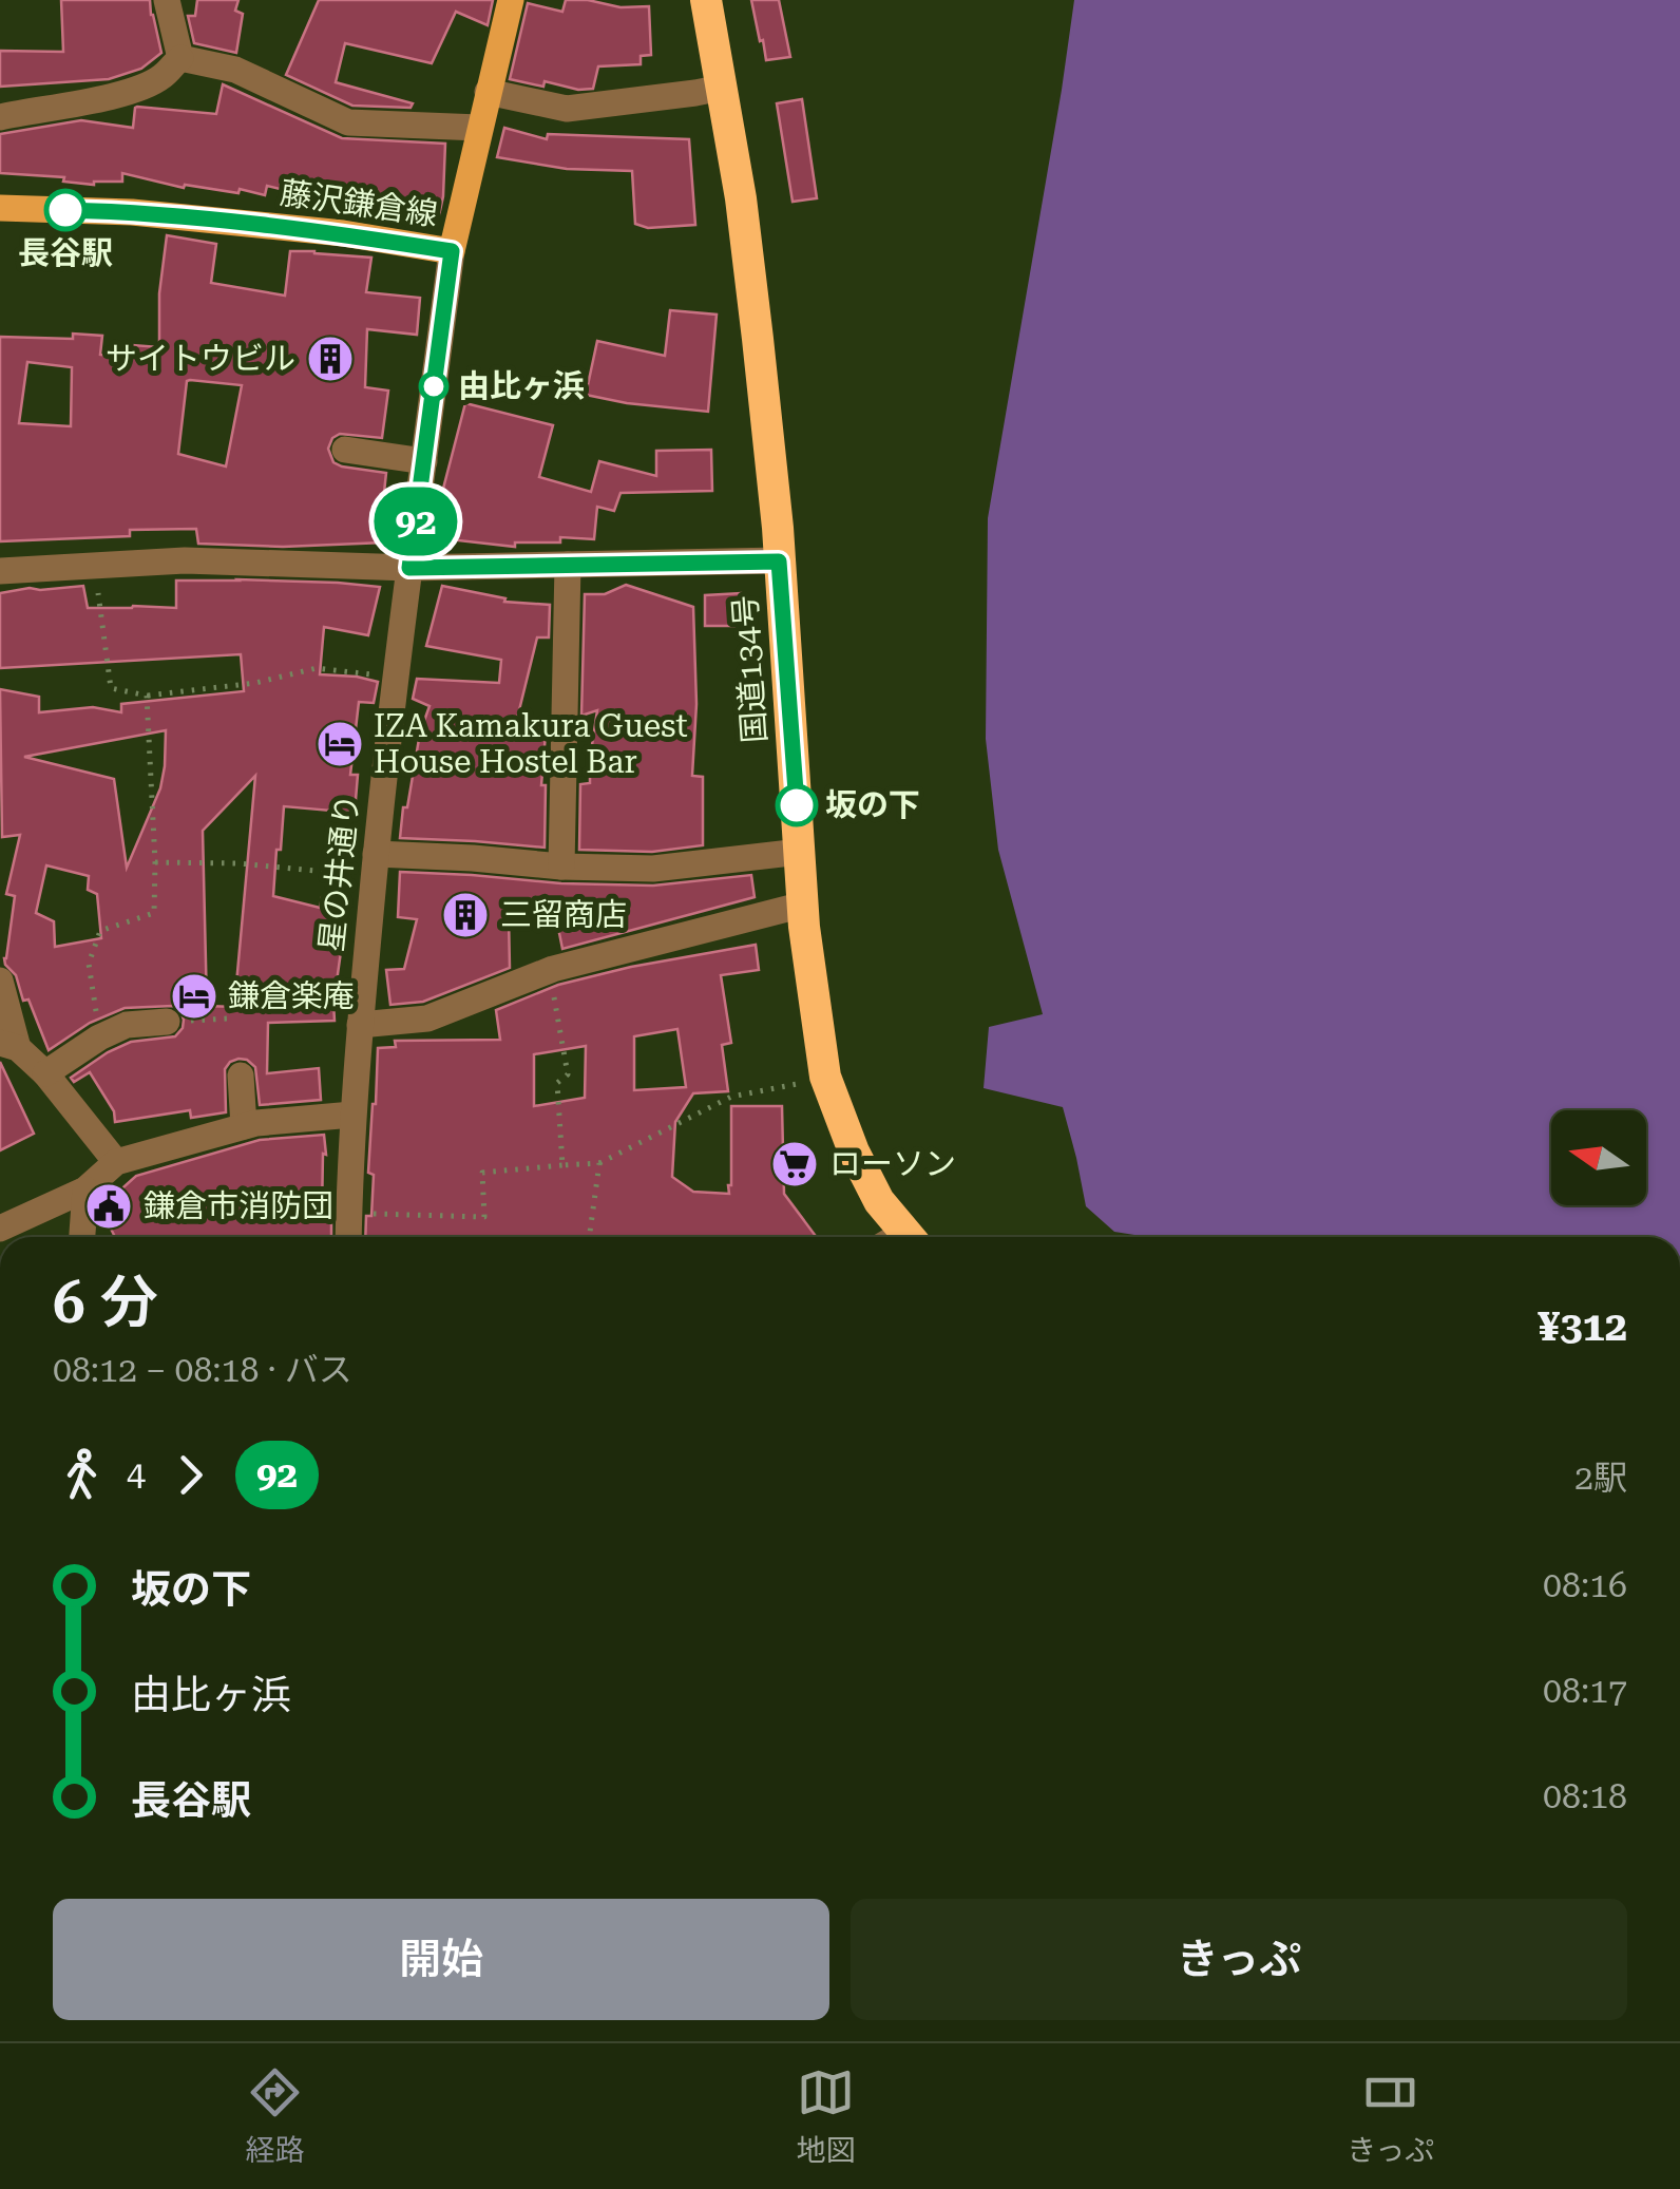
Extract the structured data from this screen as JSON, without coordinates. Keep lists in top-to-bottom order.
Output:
{
  "streets": {
    "highway": ["国道134号"],
    "main road": ["藤沢鎌倉線"],
    "street": ["星の井通り"]
  },
  "crossings": [
    ["藤沢鎌倉線", "星の井通り"]
  ],
  "places": {
    "other": ["長谷駅", "由比ヶ浜", "坂の下"],
    "building": ["サイトウビル", "三留商店"],
    "hotel": ["IZA Kamakura Guest House Hostel Bar", "鎌倉楽庵"],
    "supermarket": ["ローソン"],
    "public building": ["鎌倉市消防団"]
  },
  "lines": ["bus line 92"],
  "north": "left",
  "page": {
    "on_map": "92",
    "heading": ["6 分", "08:12 – 08:18 · バス", "¥312"],
    "legs": ["4", "92", "2駅"],
    "list": [
      {
        "name": "坂の下",
        "value": "08:16"
      },
      {
        "name": "由比ヶ浜",
        "value": "08:17"
      },
      {
        "name": "長谷駅",
        "value": "08:18"
      }
    ],
    "buttons": ["開始", "きっぷ"],
    "tabs": ["経路", "地図", "きっぷ"]
  }
}
